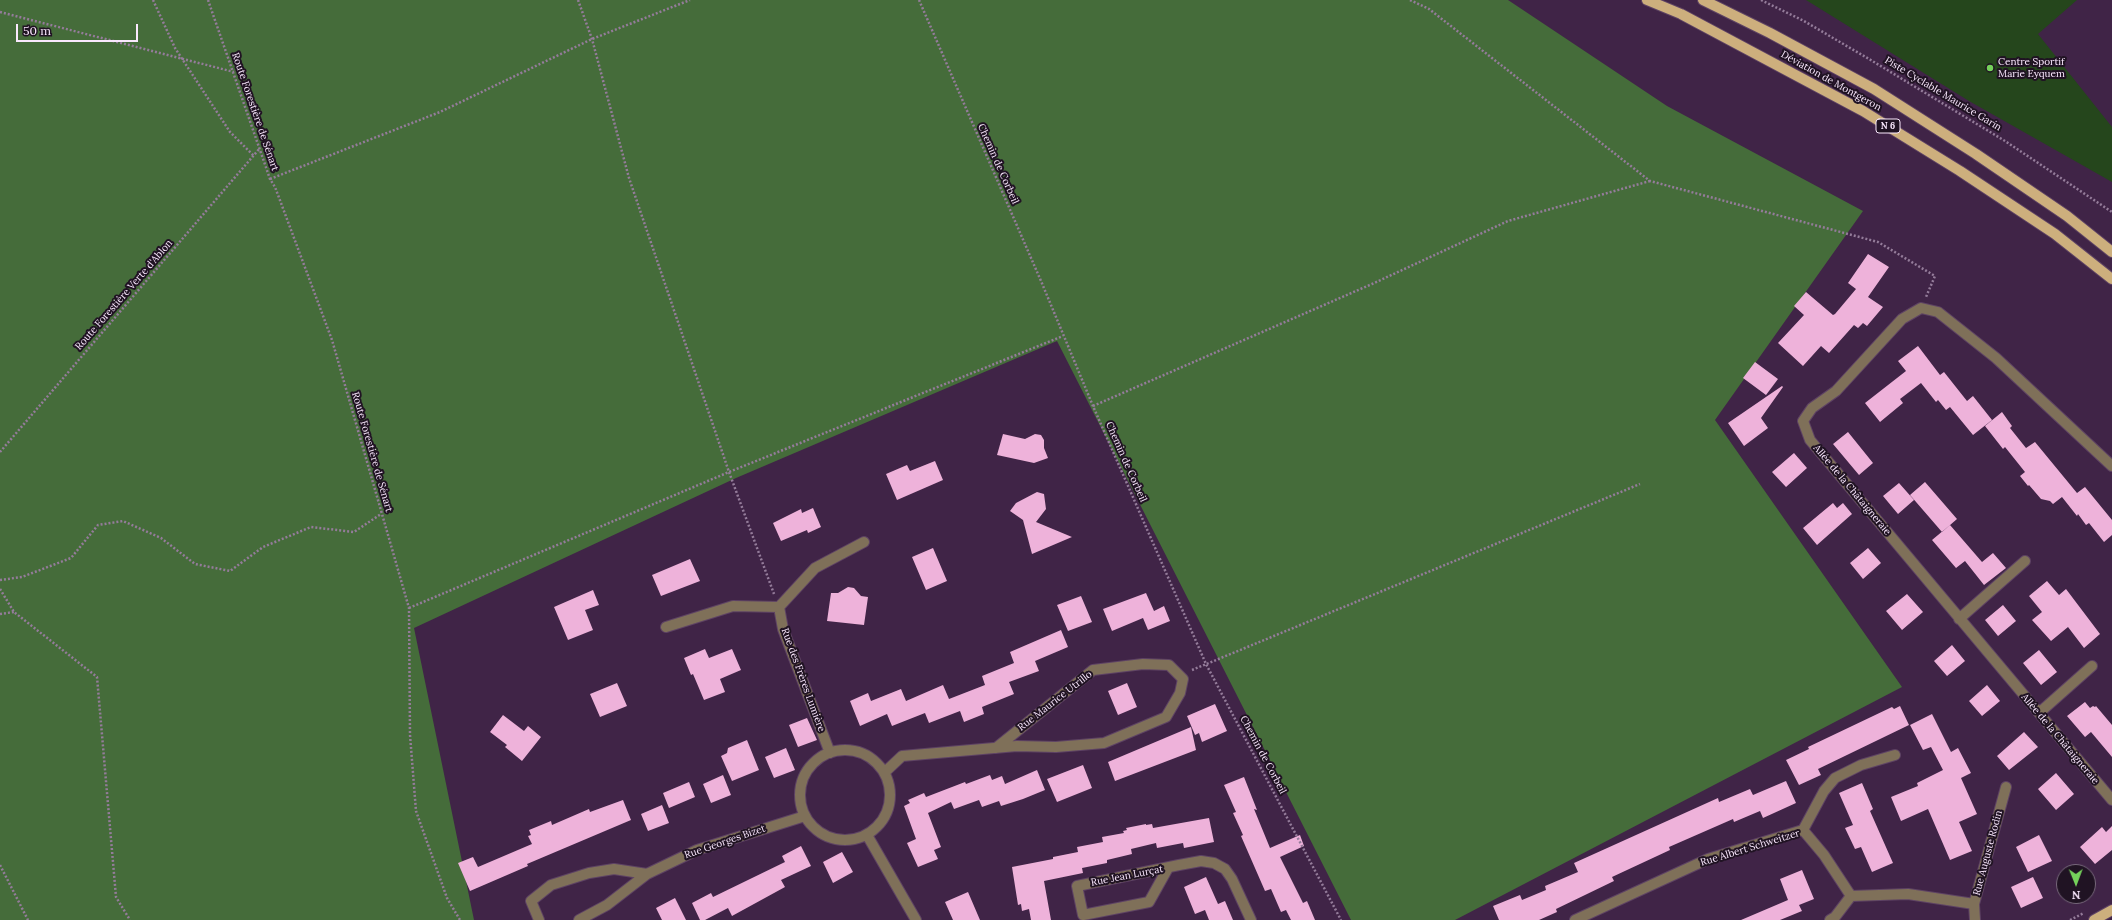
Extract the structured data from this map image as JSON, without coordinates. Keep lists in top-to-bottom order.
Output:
{
  "streets": {
    "main road": ["Déviation de Montgeron", "N 6"],
    "street": [
      "Allée de la Châtaigneraie",
      "Rue des Frères Lumière",
      "Rue Maurice Utrillo",
      "Rue Georges Bizet",
      "Rue Albert Schweitzer",
      "Rue Auguste Rodin",
      "Rue Jean Lurçat"
    ],
    "path": [
      "Piste Cyclable Maurice Garin",
      "Route Forestière de Sénart",
      "Chemin de Corbeil",
      "Route Forestière Verte d'Ablon"
    ]
  },
  "crossings": [
    ["Route Forestière de Sénart", "Route Forestière Verte d'Ablon"],
    ["Rue des Frères Lumière", "Rue Maurice Utrillo"],
    ["Rue des Frères Lumière", "Rue Georges Bizet"],
    ["Rue Maurice Utrillo", "Rue Georges Bizet"]
  ],
  "places": ["Centre Sportif Marie Eyquem"],
  "scale_bar": "50 m",
  "north": "bottom"
}
